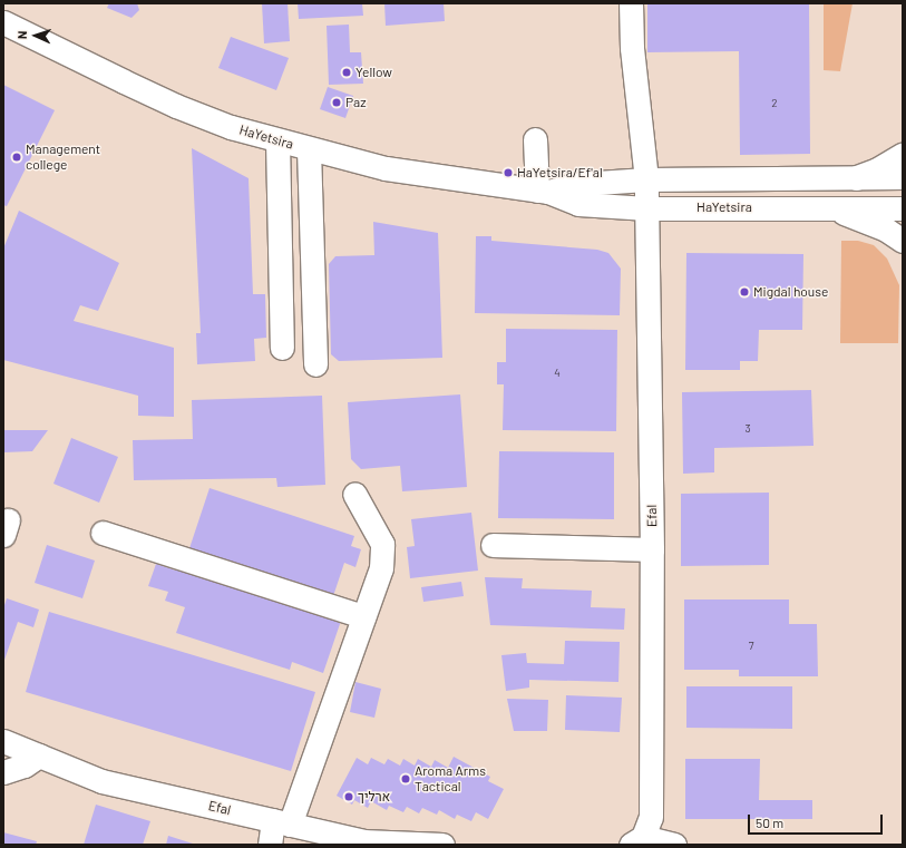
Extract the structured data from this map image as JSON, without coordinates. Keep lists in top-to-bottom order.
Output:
{
  "streets": {
    "street": ["HaYetsira", "Efal"]
  },
  "crossings": [
    ["HaYetsira", "Efal"]
  ],
  "places": [
    "Yellow",
    "Paz",
    "Management college",
    "HaYetsira/Ef'al",
    "Migdal house",
    "Aroma Arms Tactical",
    "ארליך"
  ],
  "house_numbers": [
    "2",
    "4",
    "3",
    "7"
  ],
  "scale_bar": "50 m",
  "north": "left"
}
